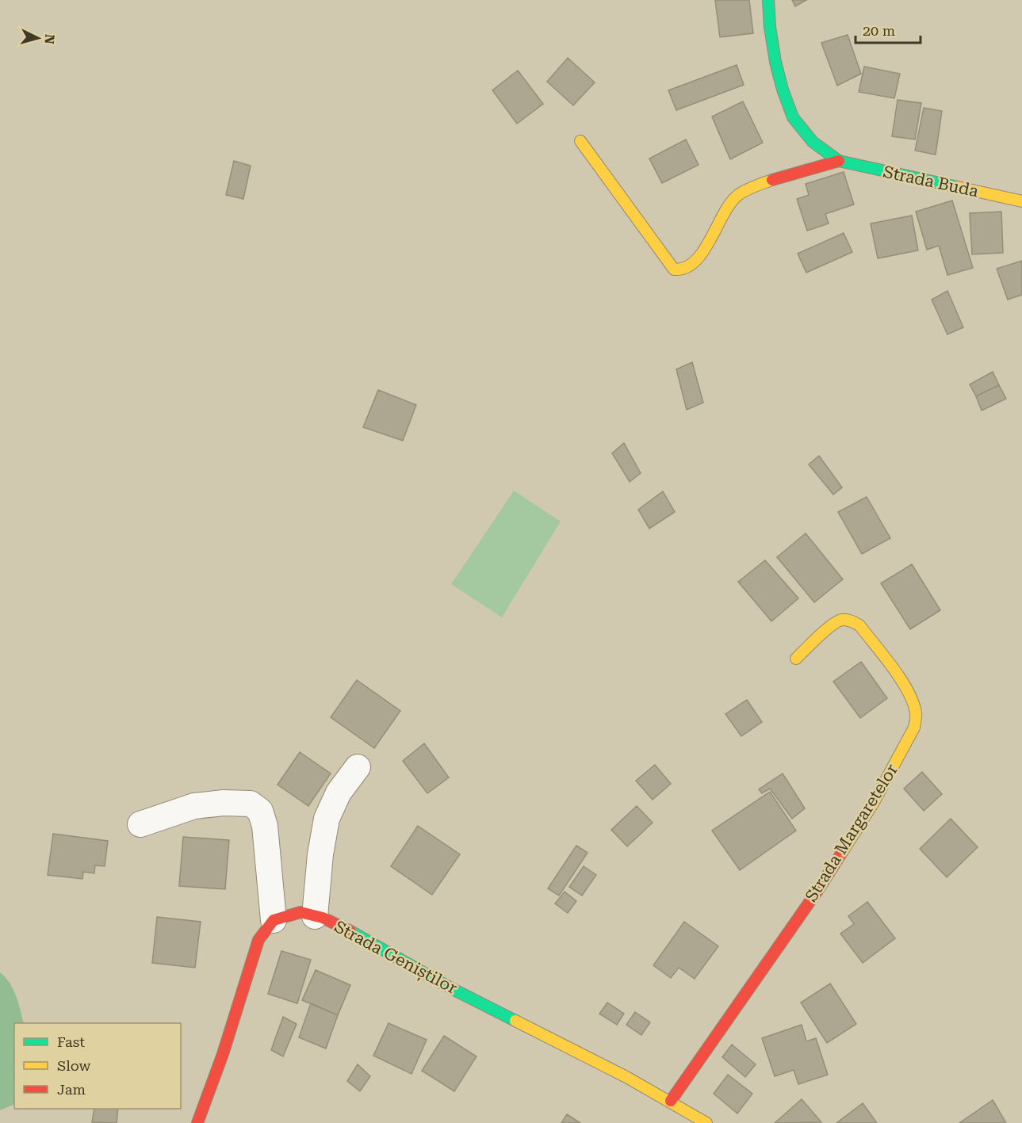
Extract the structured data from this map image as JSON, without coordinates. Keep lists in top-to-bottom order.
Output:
{
  "streets": {
    "street": ["Strada Buda", "Strada Margaretelor", "Strada Geniștilor"]
  },
  "crossings": [
    ["Strada Margaretelor", "Strada Geniștilor"]
  ],
  "legend": ["Fast", "Slow", "Jam"],
  "scale_bar": "20 m",
  "north": "right"
}
